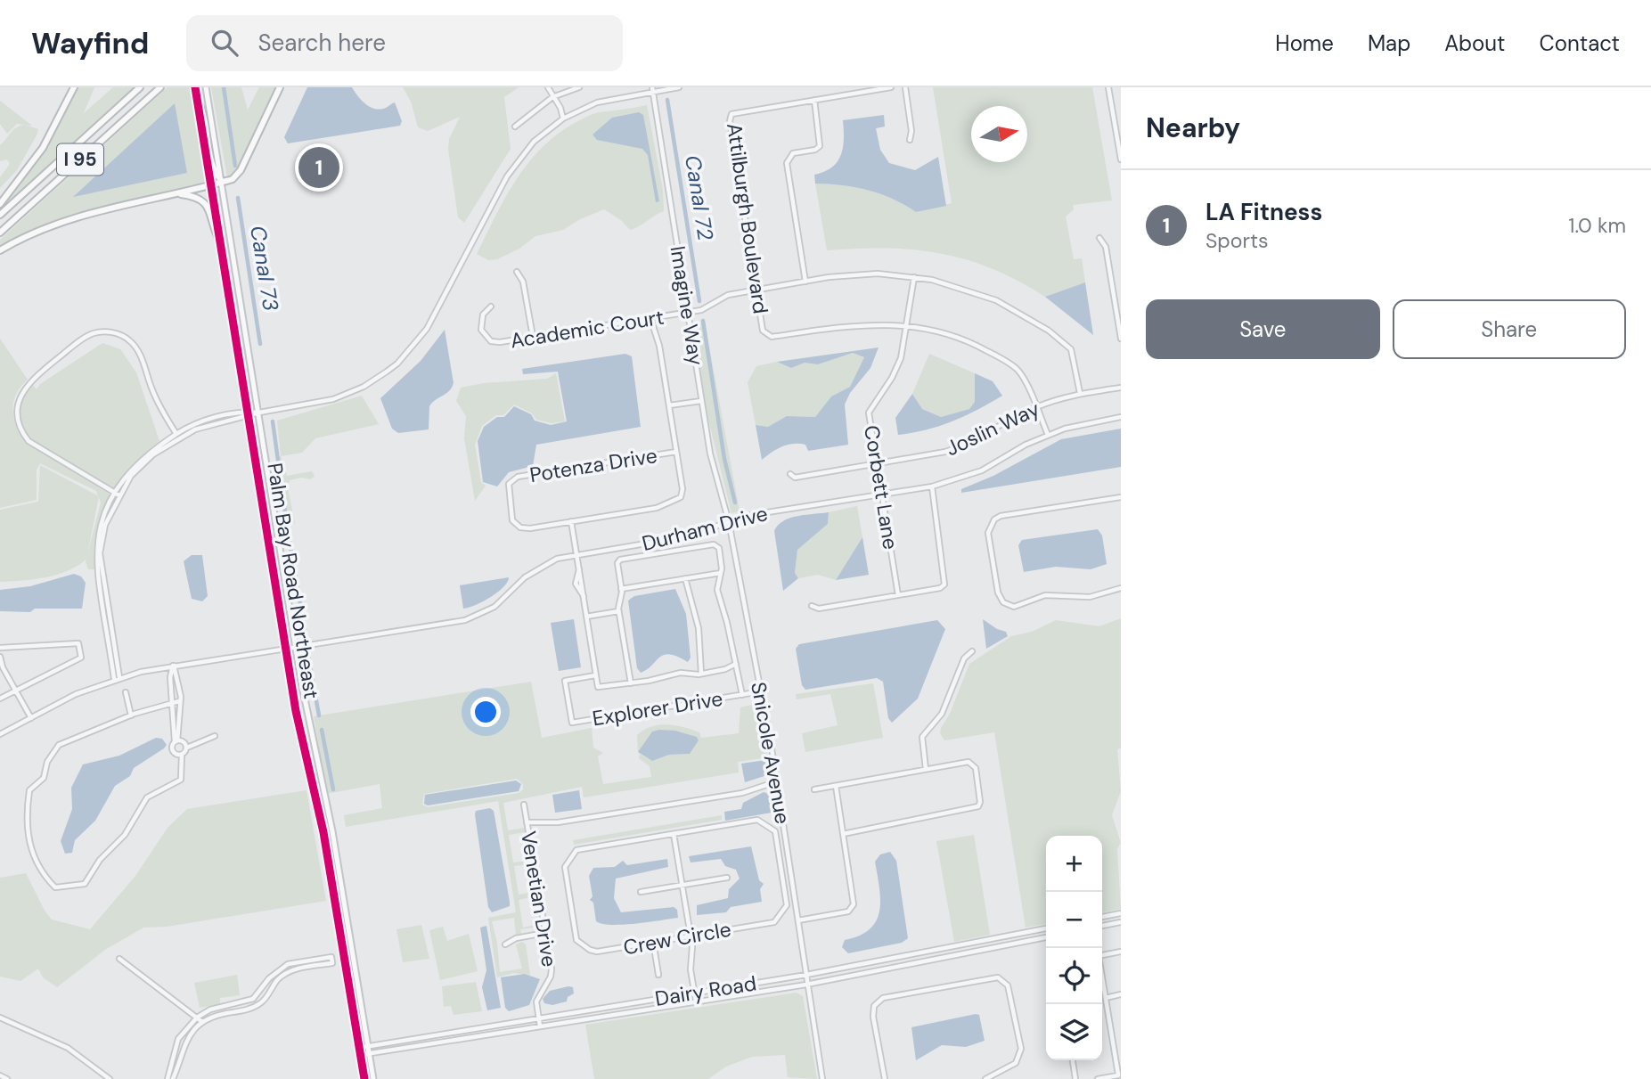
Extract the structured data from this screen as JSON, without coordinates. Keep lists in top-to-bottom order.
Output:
{
  "streets": {
    "highway": ["I 95"],
    "main road": ["Palm Bay Road Northeast"],
    "street": [
      "Attilburgh Boulevard",
      "Imagine Way",
      "Academic Court",
      "Joslin Way",
      "Potenza Drive",
      "Corbett Lane",
      "Durham Drive",
      "Explorer Drive",
      "Snicole Avenue",
      "Venetian Drive",
      "Crew Circle",
      "Dairy Road"
    ]
  },
  "crossings": [
    ["Attilburgh Boulevard", "Academic Court"],
    ["Attilburgh Boulevard", "Joslin Way"],
    ["Attilburgh Boulevard", "Corbett Lane"],
    ["Attilburgh Boulevard", "Durham Drive"],
    ["Imagine Way", "Academic Court"],
    ["Imagine Way", "Durham Drive"],
    ["Imagine Way", "Snicole Avenue"],
    ["Academic Court", "Joslin Way"],
    ["Academic Court", "Potenza Drive"],
    ["Academic Court", "Corbett Lane"],
    ["Joslin Way", "Corbett Lane"],
    ["Potenza Drive", "Explorer Drive"],
    ["Corbett Lane", "Durham Drive"],
    ["Durham Drive", "Palm Bay Road Northeast"],
    ["Durham Drive", "Explorer Drive"],
    ["Durham Drive", "Snicole Avenue"],
    ["Palm Bay Road Northeast", "Dairy Road"],
    ["Explorer Drive", "Snicole Avenue"],
    ["Snicole Avenue", "Dairy Road"],
    ["Venetian Drive", "Dairy Road"]
  ],
  "water": ["Canal 72", "Canal 73"],
  "north": "right",
  "page": {
    "header": "Wayfind",
    "search": "Search here",
    "nav": [
      "Home",
      "Map",
      "About",
      "Contact"
    ],
    "heading": "Nearby",
    "pins": "1",
    "list": [
      {
        "mark": "1",
        "name": "LA Fitness",
        "note": "Sports",
        "value": "1.0 km"
      }
    ],
    "buttons": ["Save", "Share"],
    "map_buttons": ["+", "−"]
  }
}
